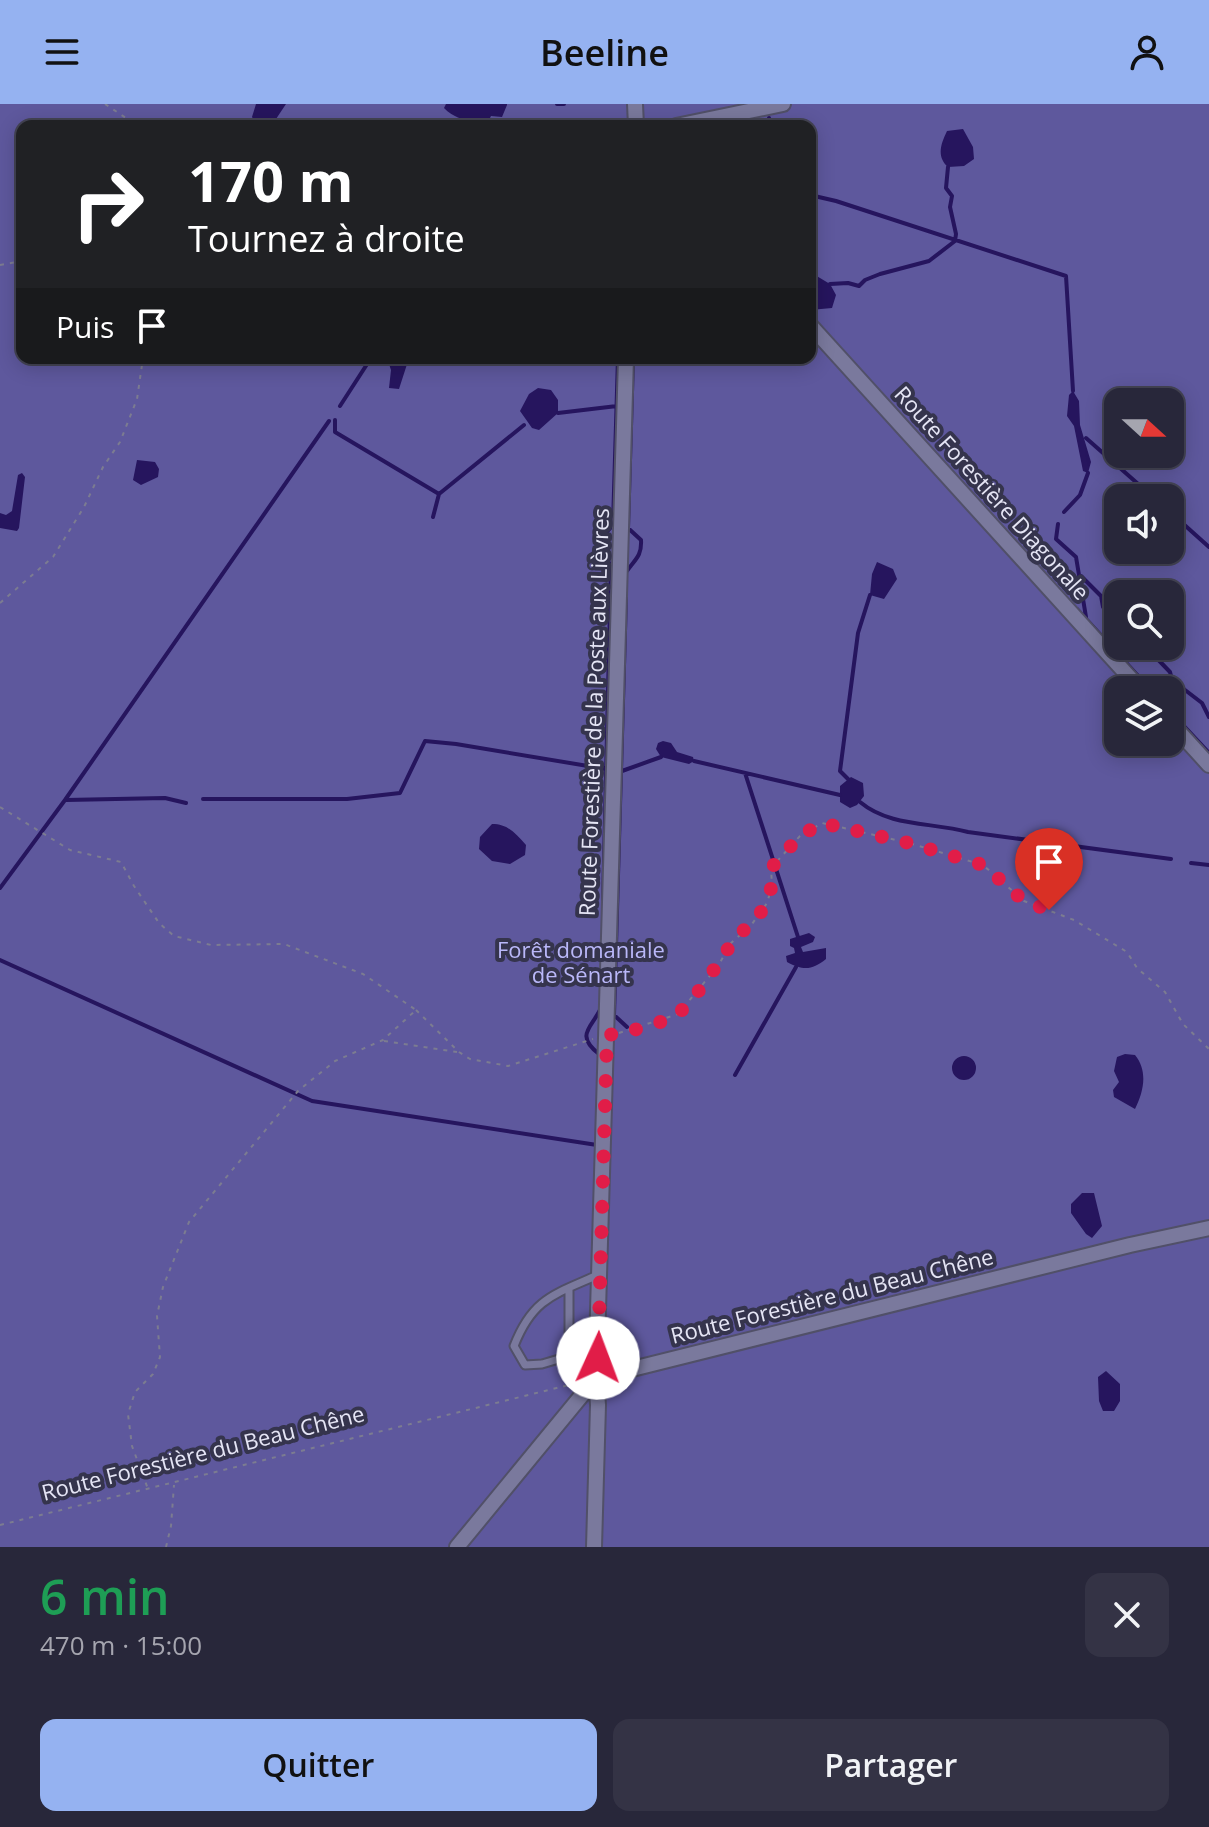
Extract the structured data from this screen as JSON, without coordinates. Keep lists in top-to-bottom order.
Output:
{
  "streets": {
    "street": ["Route Forestière Diagonale", "Route Forestière de la Poste aux Lièvres", "Route Forestière du Beau Chêne"]
  },
  "crossings": [
    ["Route Forestière de la Poste aux Lièvres", "Route Forestière du Beau Chêne"]
  ],
  "parks": ["Forêt domaniale de Sénart"],
  "north": "right",
  "page": {
    "header": "Beeline",
    "turn": ["170 m", "Tournez à droite"],
    "then": "Puis",
    "heading": ["6 min", "470 m · 15:00"],
    "buttons": ["Quitter", "Partager"]
  }
}
